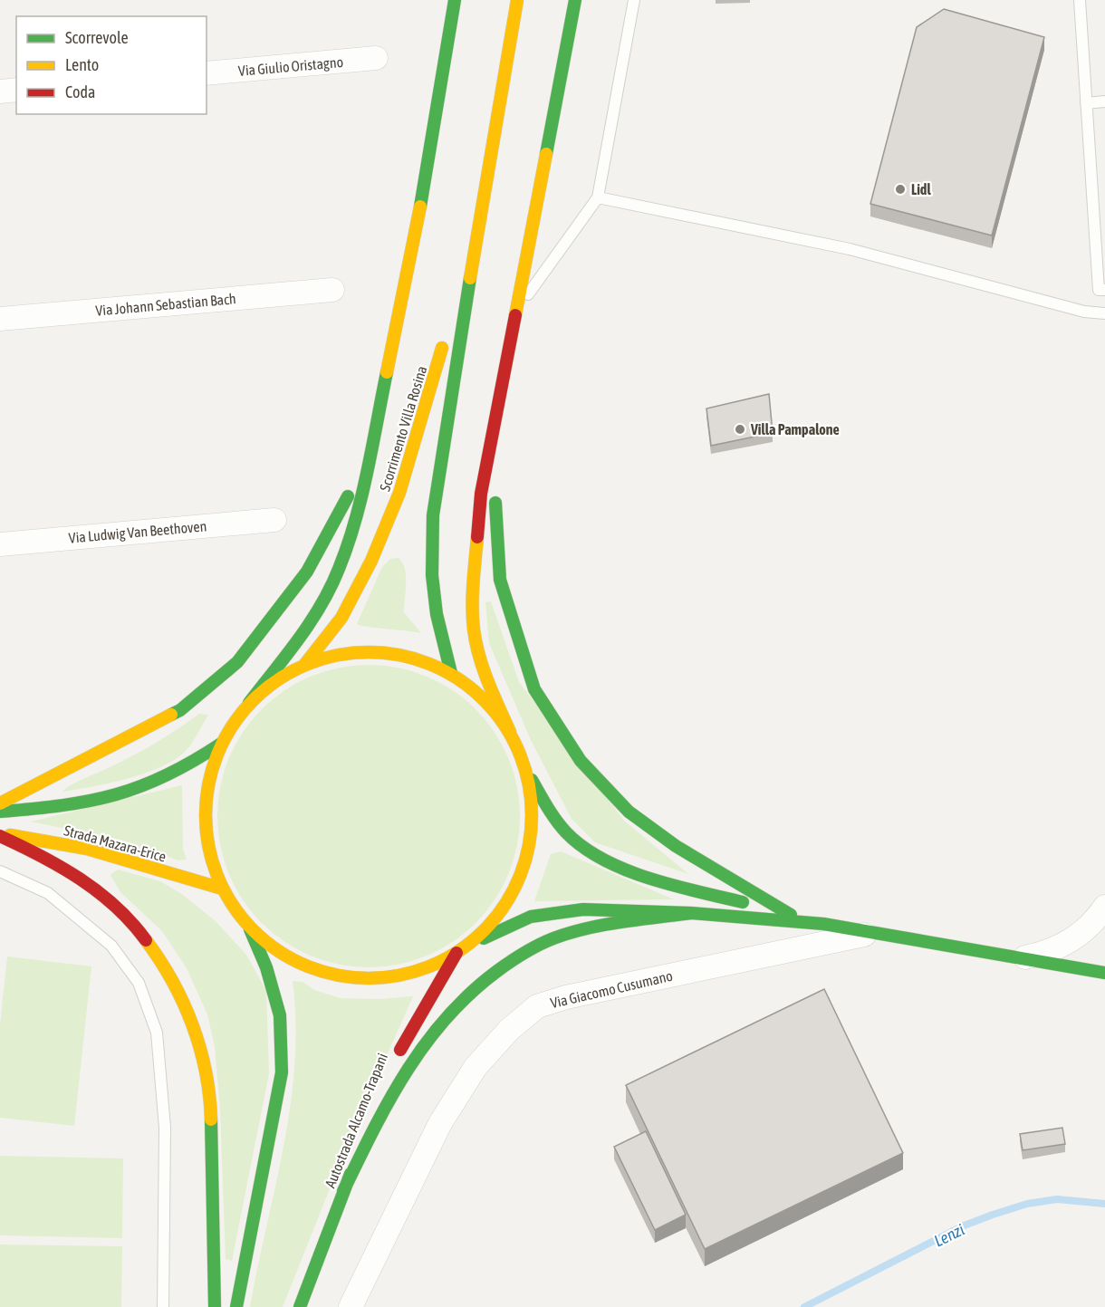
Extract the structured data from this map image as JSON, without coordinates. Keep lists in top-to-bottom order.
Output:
{
  "streets": {
    "main road": ["Scorrimento Villa Rosina", "Strada Mazara-Erice", "Autostrada Alcamo-Trapani"],
    "street": [
      "Via Giulio Oristagno",
      "Via Johann Sebastian Bach",
      "Via Ludwig Van Beethoven",
      "Via Giacomo Cusumano"
    ]
  },
  "water": ["Lenzi"],
  "places": ["Lidl", "Villa Pampalone"],
  "legend": ["Scorrevole", "Lento", "Coda"]
}
